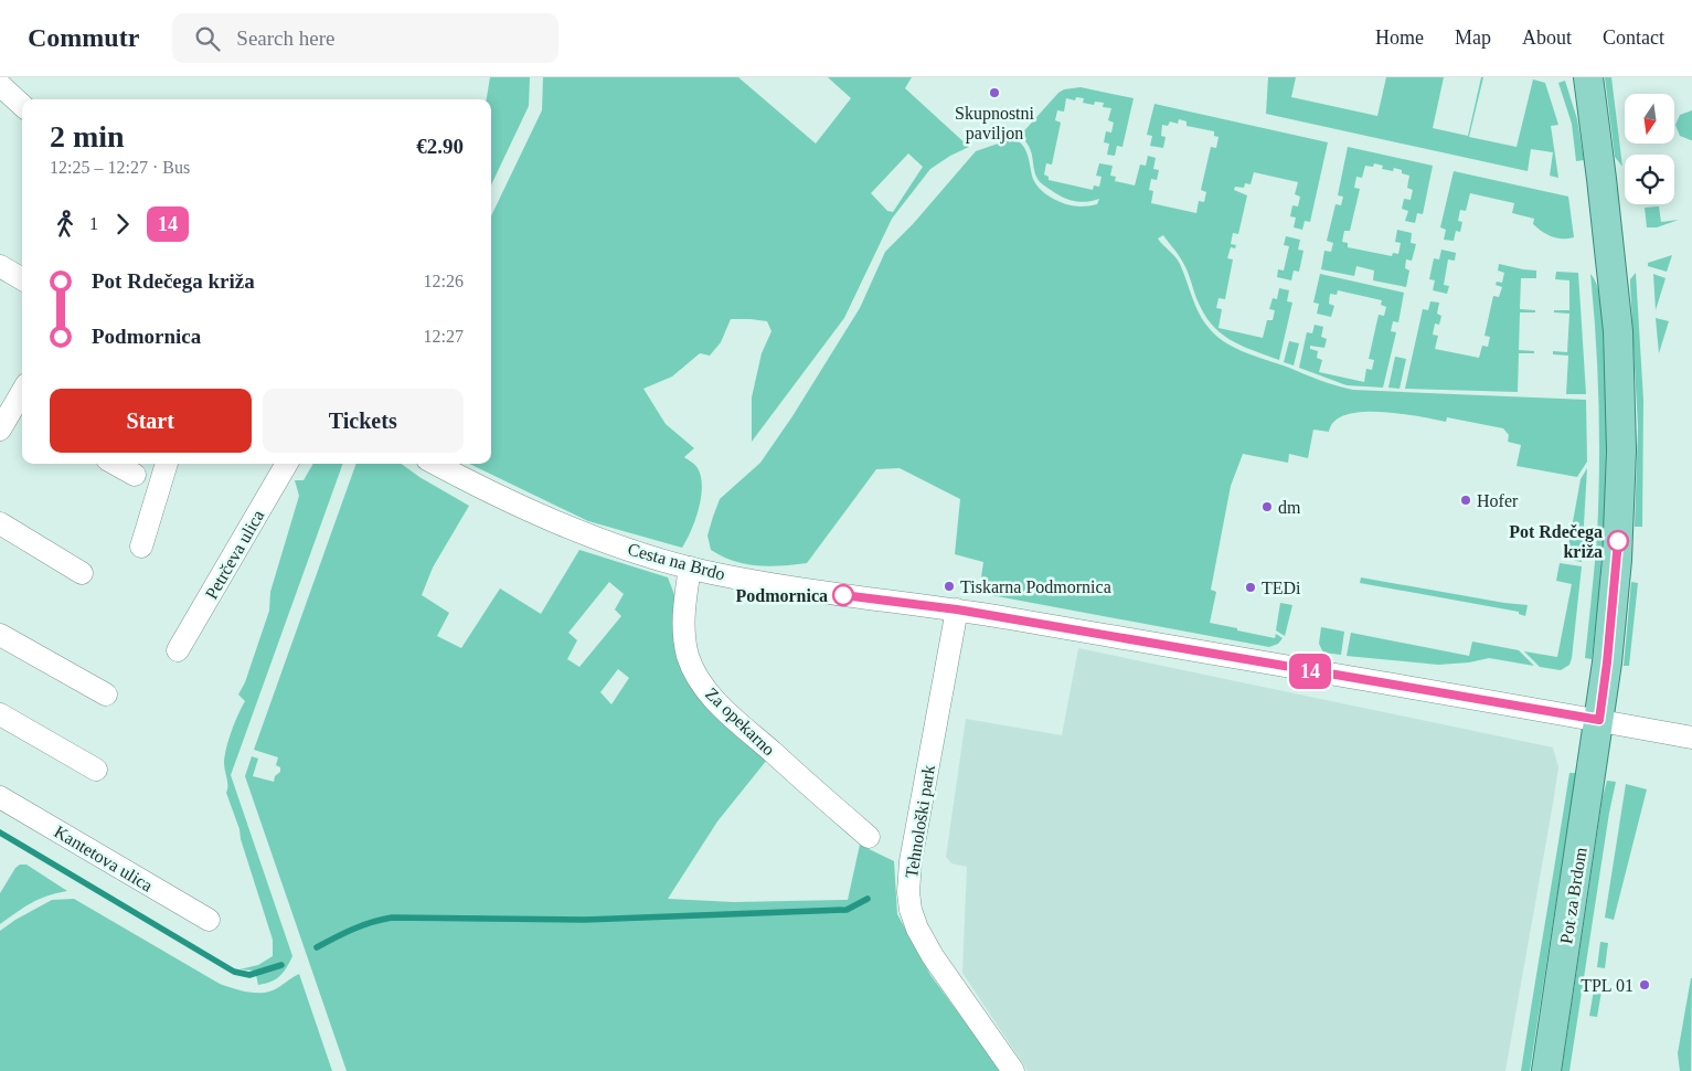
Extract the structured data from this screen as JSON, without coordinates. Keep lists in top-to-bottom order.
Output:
{
  "streets": {
    "main road": ["Pot za Brdom"],
    "street": [
      "Petrčeva ulica",
      "Cesta na Brdo",
      "Za opekarno",
      "Tehnološki park",
      "Kantetova ulica"
    ]
  },
  "crossings": [
    ["Cesta na Brdo", "Za opekarno"],
    ["Cesta na Brdo", "Tehnološki park"],
    ["Cesta na Brdo", "Pot za Brdom"]
  ],
  "places": [
    "Skupnostni paviljon",
    "Hofer",
    "dm",
    "Pot Rdečega križa",
    "Tiskarna Podmornica",
    "TEDi",
    "Podmornica",
    "TPL 01"
  ],
  "lines": ["bus line 14"],
  "north": "bottom",
  "page": {
    "header": "Commutr",
    "search": "Search here",
    "nav": [
      "Home",
      "Map",
      "About",
      "Contact"
    ],
    "on_map": "14",
    "heading": ["2 min", "12:25 – 12:27 · Bus", "€2.90"],
    "legs": ["1", "14"],
    "list": [
      {
        "name": "Pot Rdečega križa",
        "value": "12:26"
      },
      {
        "name": "Podmornica",
        "value": "12:27"
      }
    ],
    "buttons": ["Start", "Tickets"]
  }
}
